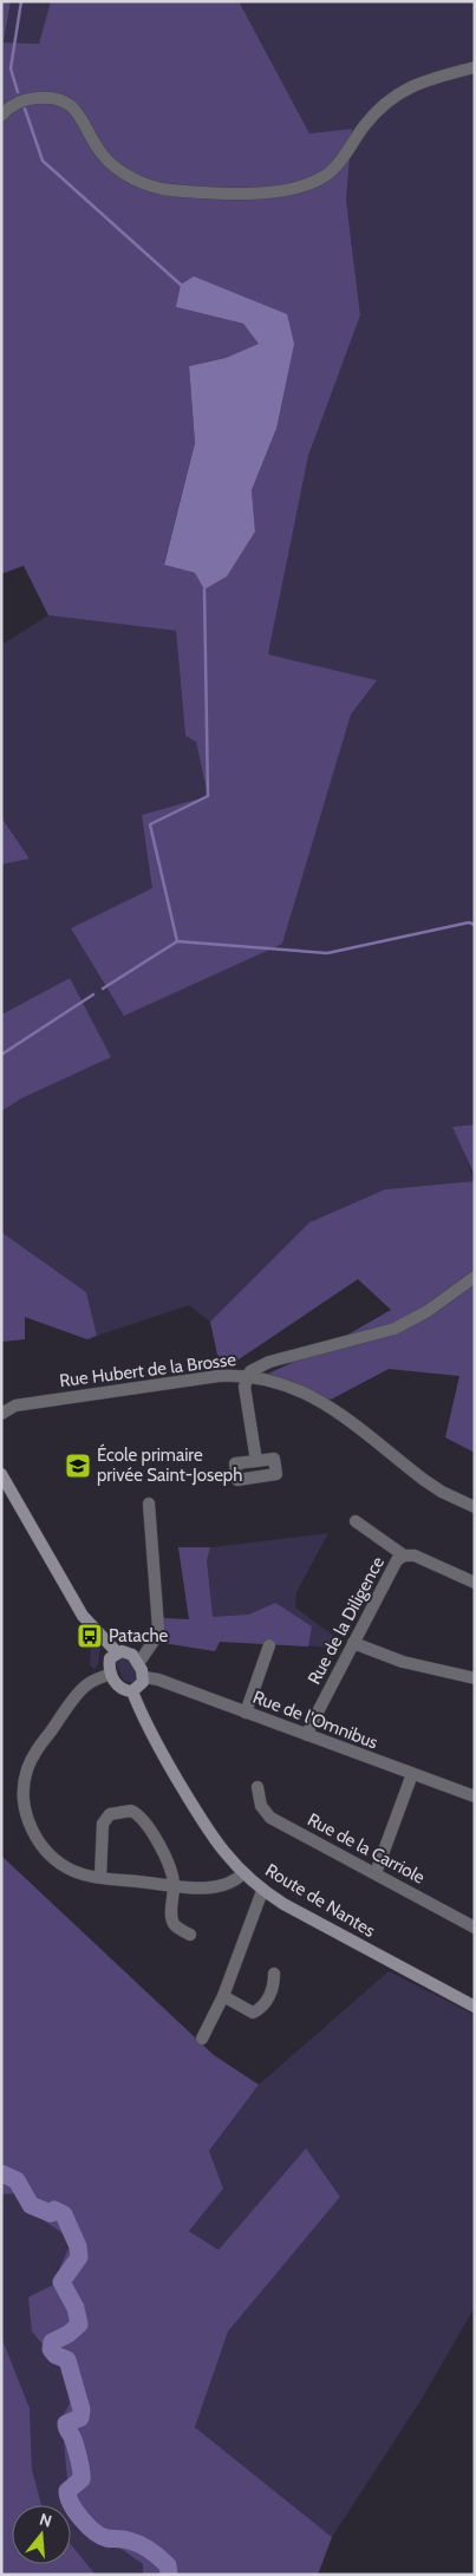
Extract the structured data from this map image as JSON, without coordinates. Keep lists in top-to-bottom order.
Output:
{
  "streets": {
    "main road": ["Route de Nantes"],
    "street": [
      "Rue Hubert de la Brosse",
      "Rue de la Diligence",
      "Rue de l'Omnibus",
      "Rue de la Carriole"
    ]
  },
  "crossings": [
    ["Rue de la Diligence", "Rue de l'Omnibus"],
    ["Rue de l'Omnibus", "Route de Nantes"]
  ],
  "places": {
    "school or university": ["École primaire privée Saint-Joseph"],
    "bus stop": ["Patache"]
  },
  "north": "top"
}
